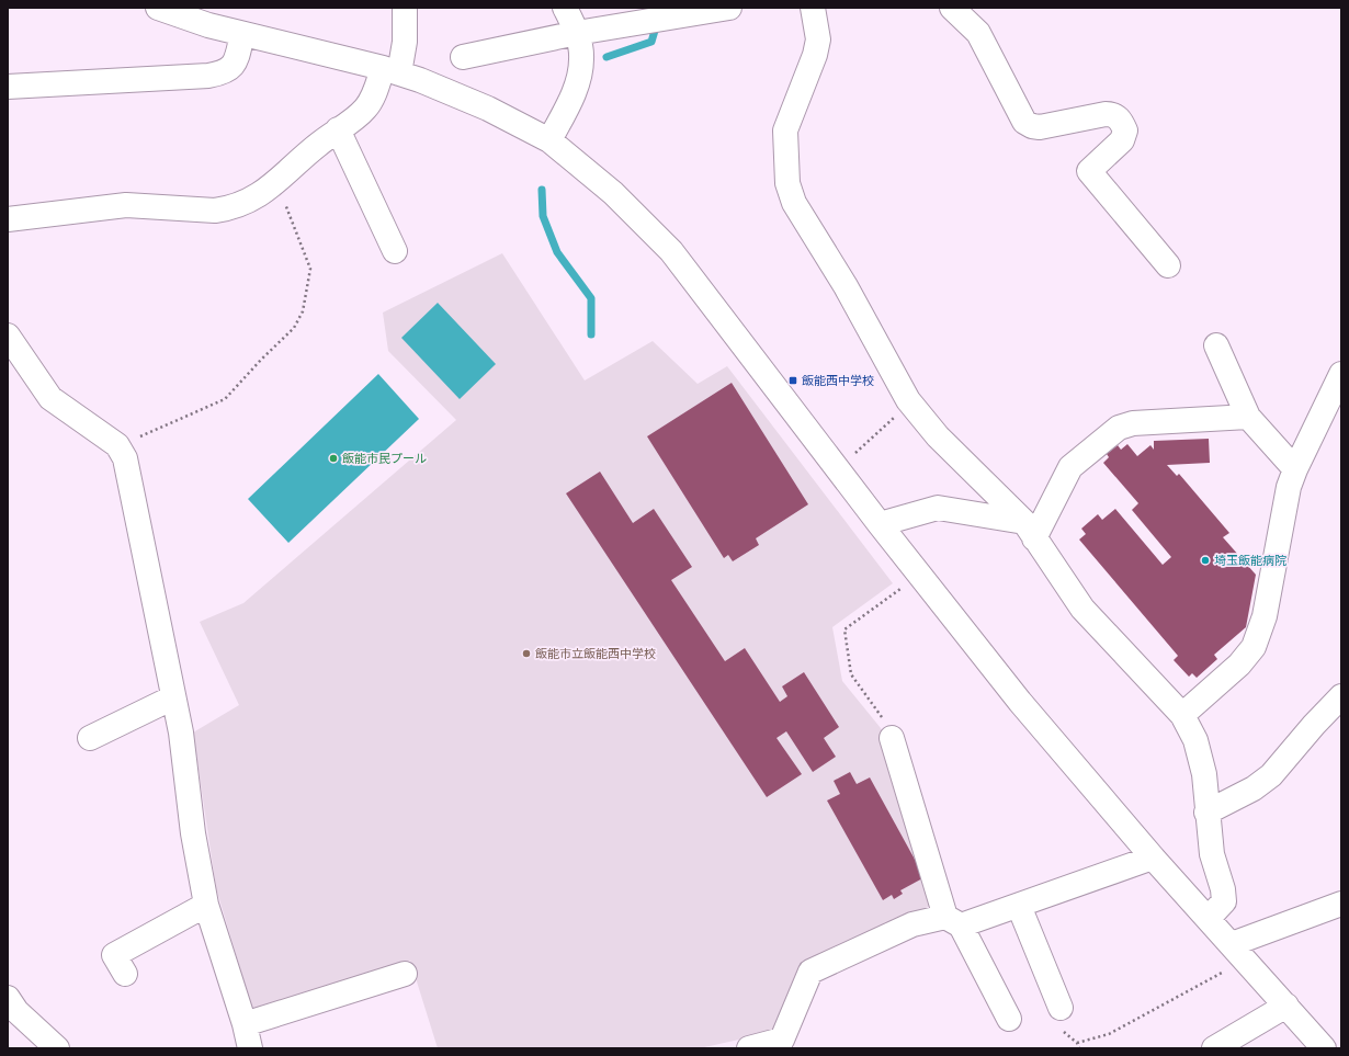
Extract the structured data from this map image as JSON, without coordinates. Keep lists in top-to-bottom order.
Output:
{
  "places": {
    "transit": ["飯能西中学校"],
    "other": ["飯能市民プール", "埼玉飯能病院", "飯能市立飯能西中学校"]
  }
}
